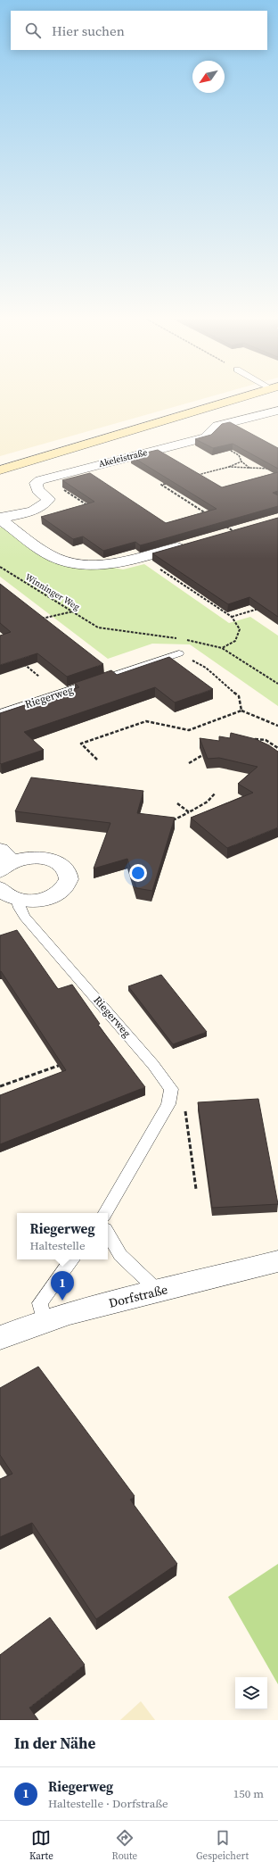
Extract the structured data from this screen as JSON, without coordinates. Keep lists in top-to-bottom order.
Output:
{
  "streets": {
    "street": ["Akeleistraße", "Dorfstraße"],
    "lane": ["Riegerweg"],
    "path": ["Winninger Weg"]
  },
  "north": "bottom left",
  "page": {
    "search": "Hier suchen",
    "popup": ["Riegerweg", "Haltestelle"],
    "pins": "1",
    "heading": "In der Nähe",
    "list": [
      {
        "mark": "1",
        "name": "Riegerweg",
        "note": "Haltestelle · Dorfstraße",
        "value": "150 m"
      }
    ],
    "nav": ["Karte", "Route", "Gespeichert"]
  }
}
